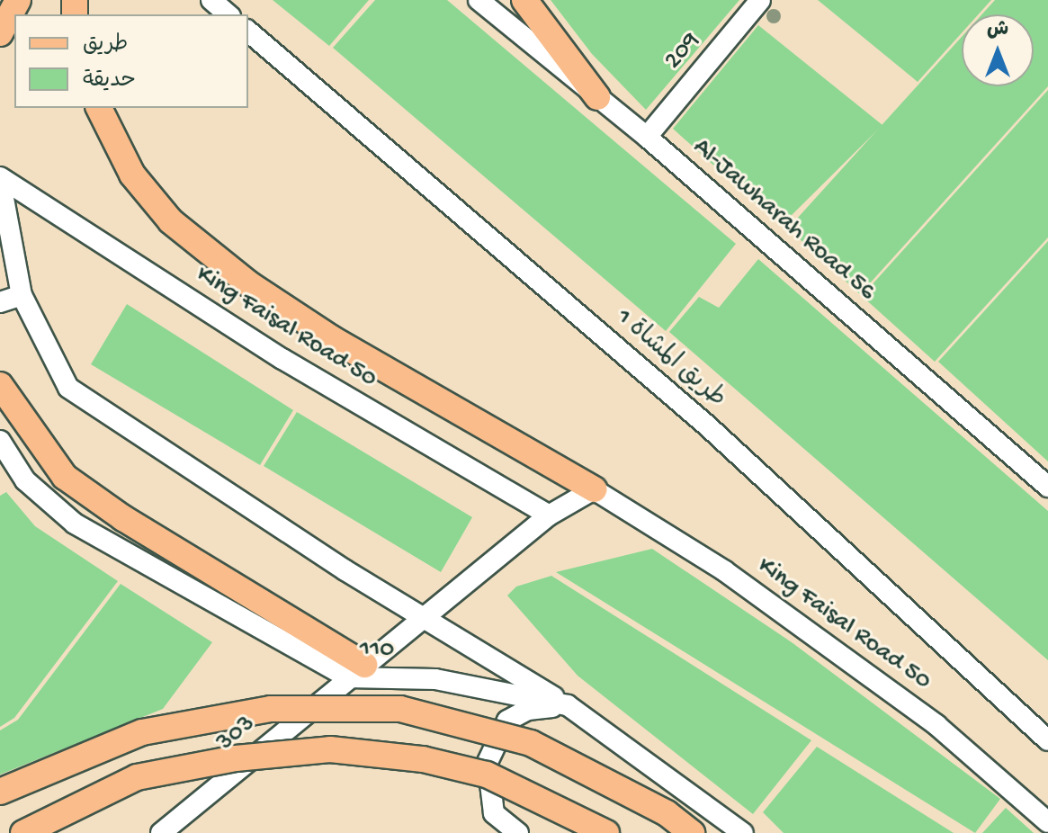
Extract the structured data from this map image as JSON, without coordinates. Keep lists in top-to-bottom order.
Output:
{
  "streets": {
    "street": [
      "209",
      "Al-Jawharah Road 56",
      "King Faisal Road 50",
      "طريق المشاة 1",
      "110",
      "303"
    ]
  },
  "crossings": [
    ["209", "Al-Jawharah Road 56"],
    ["King Faisal Road 50", "303"],
    ["110", "303"]
  ],
  "legend": ["طريق", "حديقة"],
  "north": "top"
}
